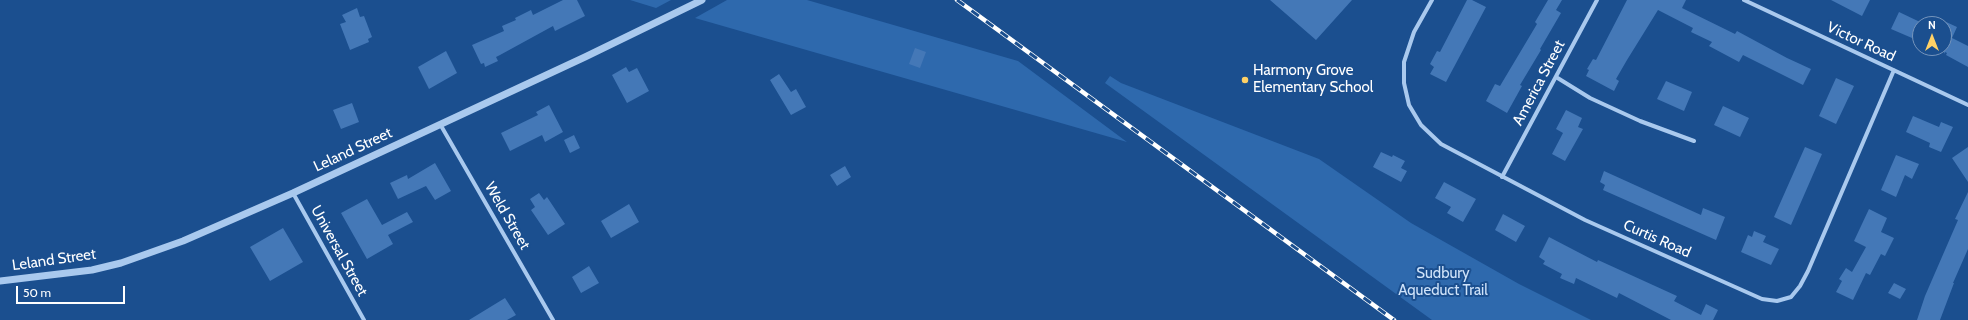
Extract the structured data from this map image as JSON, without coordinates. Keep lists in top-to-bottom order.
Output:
{
  "streets": {
    "street": [
      "Victor Road",
      "America Street",
      "Leland Street",
      "Weld Street",
      "Curtis Road",
      "Universal Street"
    ]
  },
  "crossings": [
    ["Victor Road", "Curtis Road"],
    ["America Street", "Curtis Road"],
    ["Leland Street", "Weld Street"],
    ["Leland Street", "Universal Street"]
  ],
  "parks": ["Sudbury Aqueduct Trail"],
  "places": ["Harmony Grove Elementary School"],
  "scale_bar": "50 m",
  "north": "top"
}
